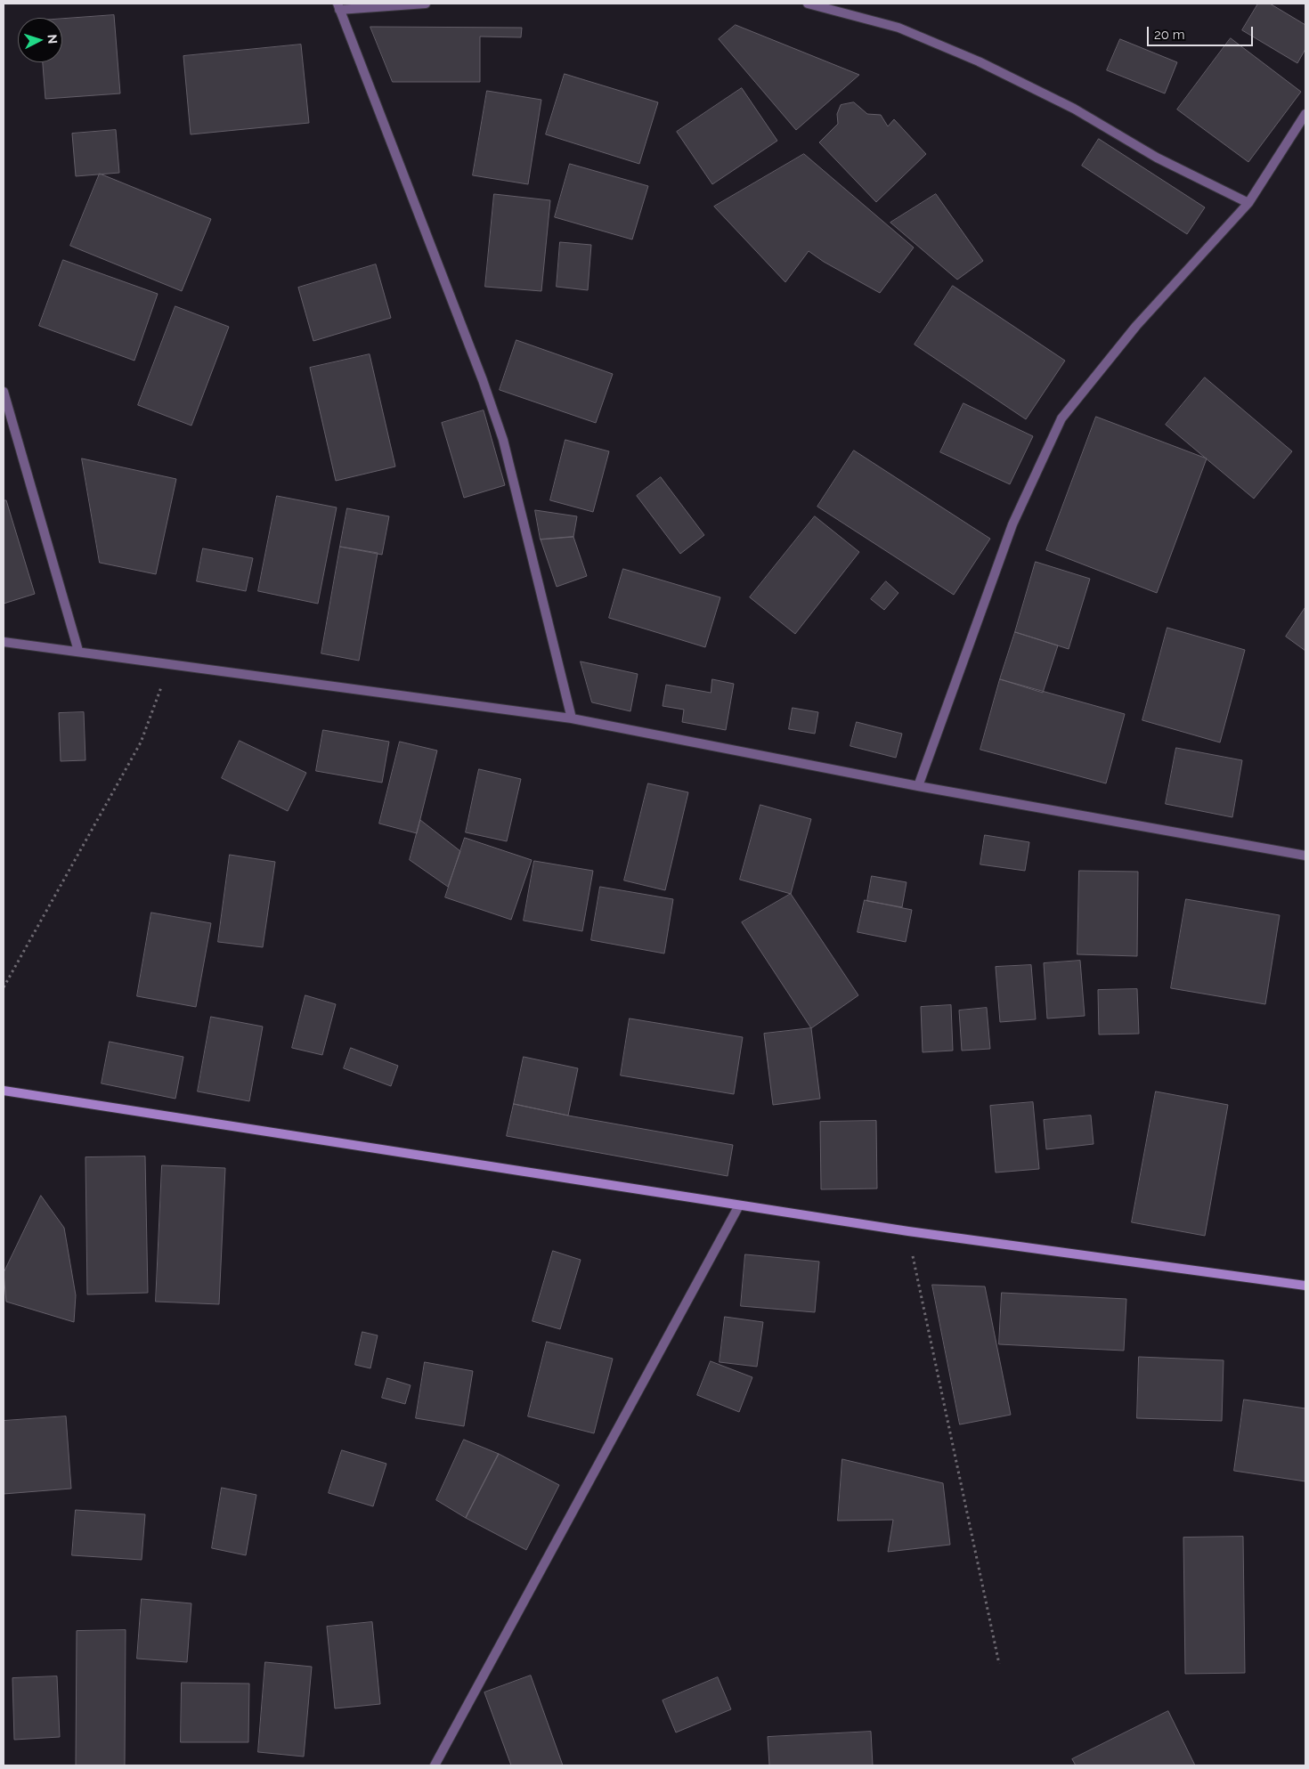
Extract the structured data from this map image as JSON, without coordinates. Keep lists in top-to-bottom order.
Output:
{
  "scale_bar": "20 m",
  "north": "right"
}
